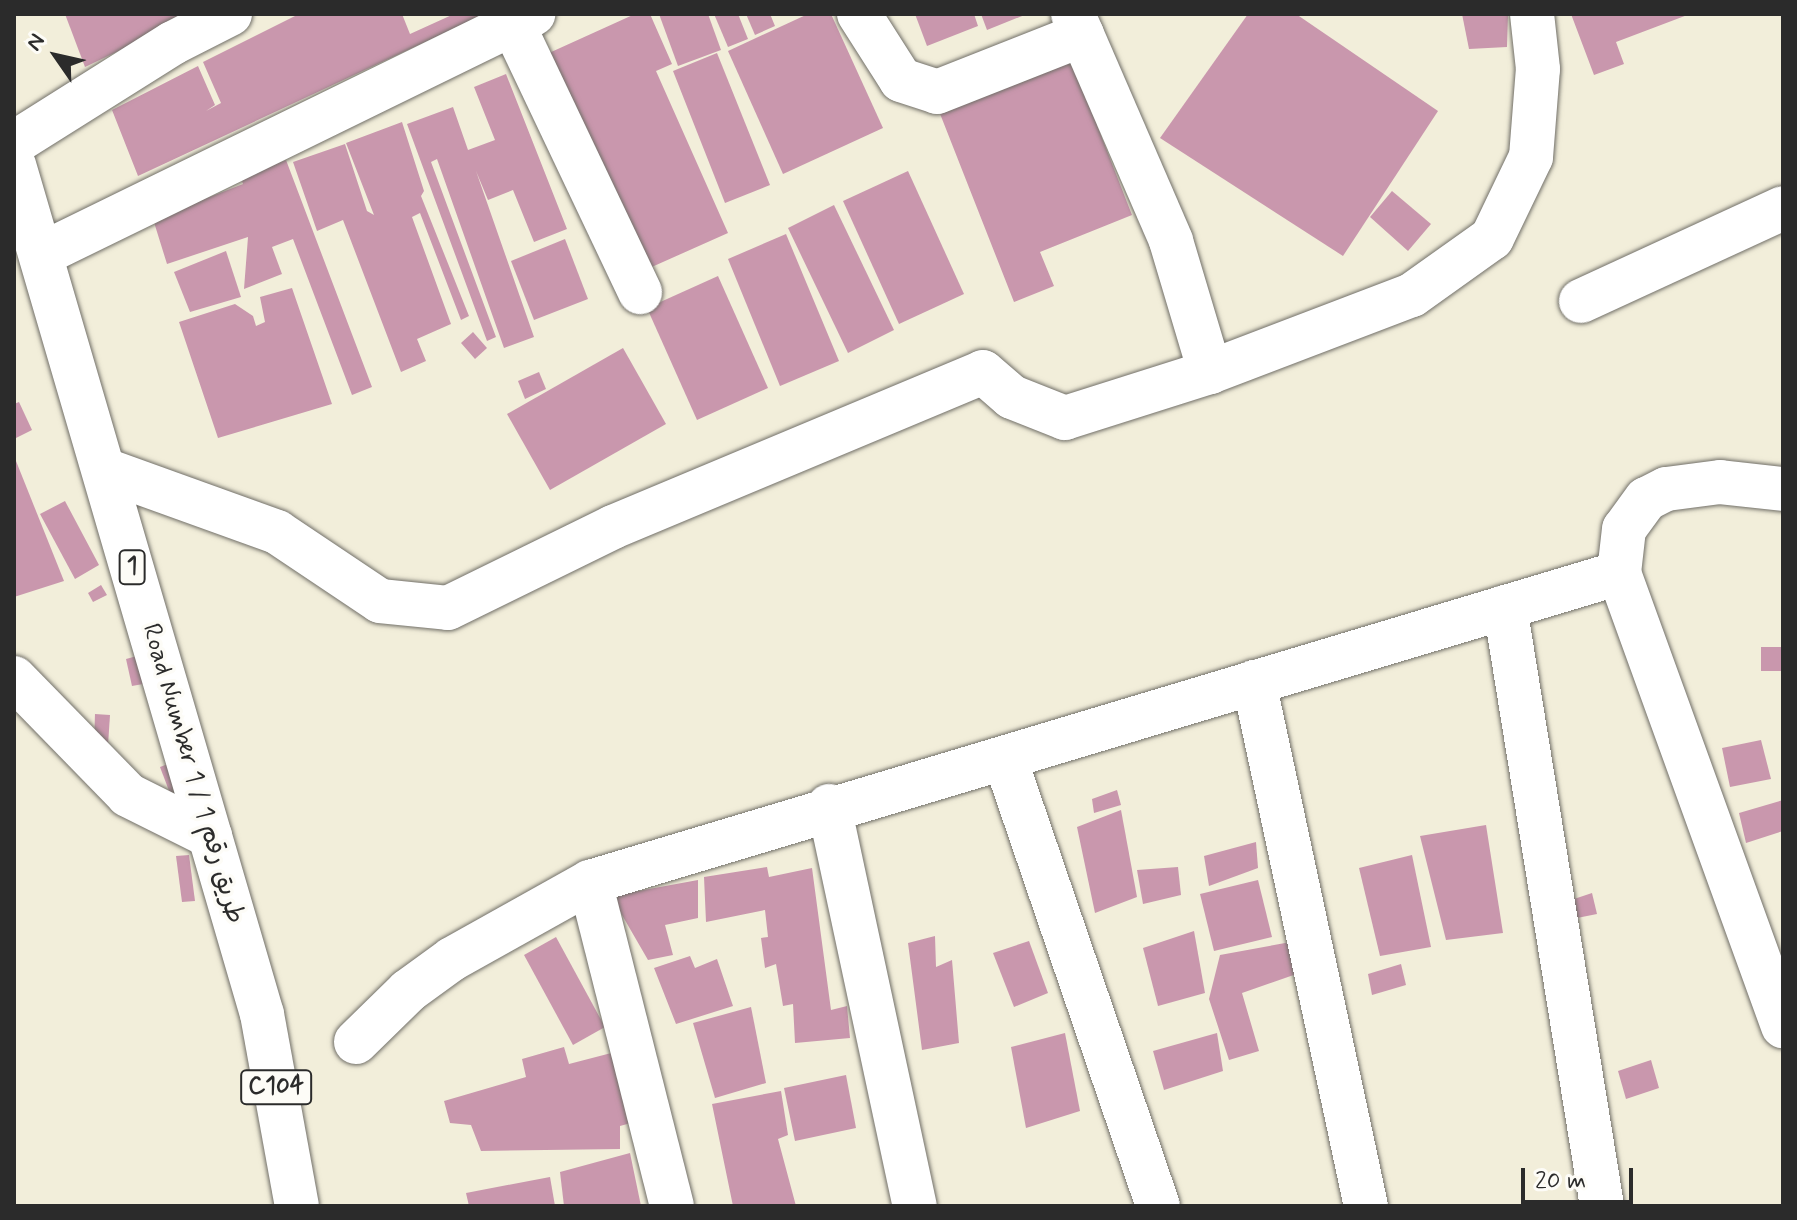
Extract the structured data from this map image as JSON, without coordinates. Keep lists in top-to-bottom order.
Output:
{
  "streets": {
    "main road": ["1", "Road Number 1 / طريق رقم 1", "C104"]
  },
  "crossings": [
    ["Road Number 1 / طريق رقم 1", "C104"]
  ],
  "scale_bar": "20 m",
  "north": "top left"
}
